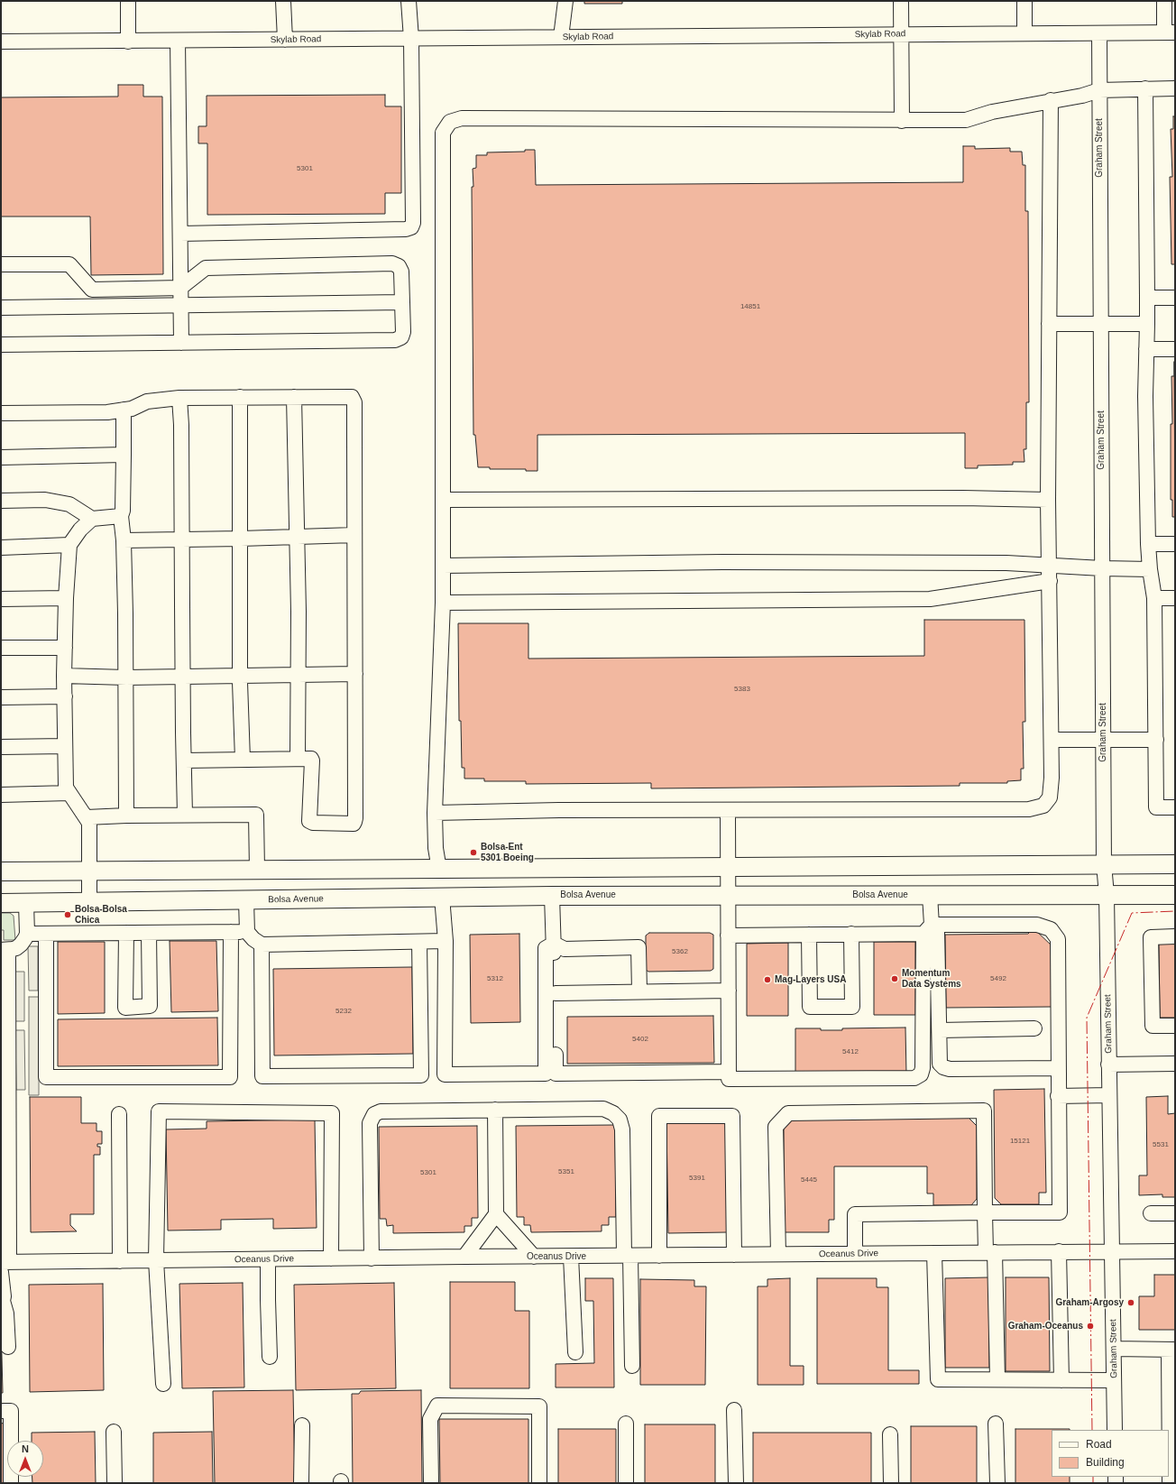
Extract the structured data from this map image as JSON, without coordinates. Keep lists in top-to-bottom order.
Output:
{
  "streets": {
    "main road": ["Bolsa Avenue"],
    "street": ["Skylab Road", "Graham Street", "Oceanus Drive"]
  },
  "crossings": [
    ["Skylab Road", "Graham Street"],
    ["Graham Street", "Bolsa Avenue"],
    ["Graham Street", "Oceanus Drive"]
  ],
  "places": [
    "Bolsa-Ent 5301 Boeing",
    "Bolsa-Bolsa Chica",
    "Momentum Data Systems",
    "Mag-Layers USA",
    "Graham-Argosy",
    "Graham-Oceanus"
  ],
  "house_numbers": [
    "5301",
    "14851",
    "5383",
    "5362",
    "5312",
    "5492",
    "5232",
    "5402",
    "5412",
    "15121",
    "5531",
    "5351",
    "5301",
    "5391",
    "5445"
  ],
  "legend": ["Road", "Building"],
  "north": "top"
}
